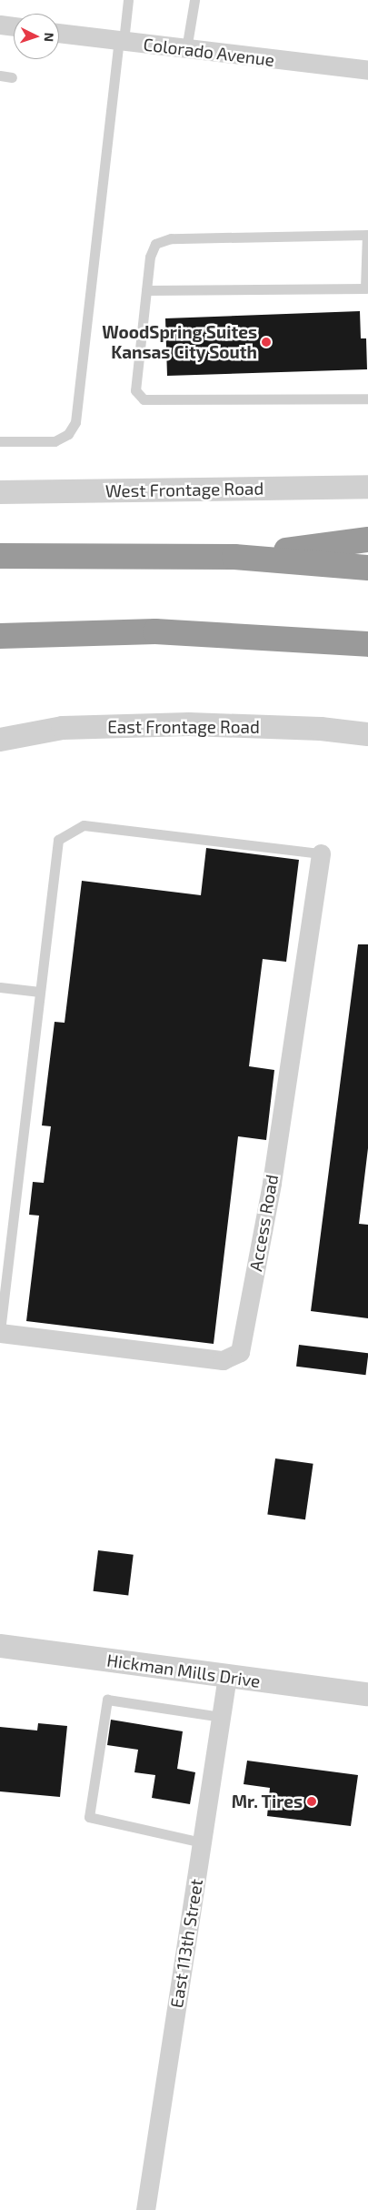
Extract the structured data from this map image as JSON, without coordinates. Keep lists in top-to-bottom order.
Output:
{
  "streets": {
    "street": [
      "Colorado Avenue",
      "West Frontage Road",
      "East Frontage Road",
      "Access Road",
      "Hickman Mills Drive",
      "East 113th Street"
    ]
  },
  "crossings": [
    ["Hickman Mills Drive", "East 113th Street"]
  ],
  "places": ["WoodSpring Suites Kansas City South", "Mr. Tires"],
  "north": "right"
}
